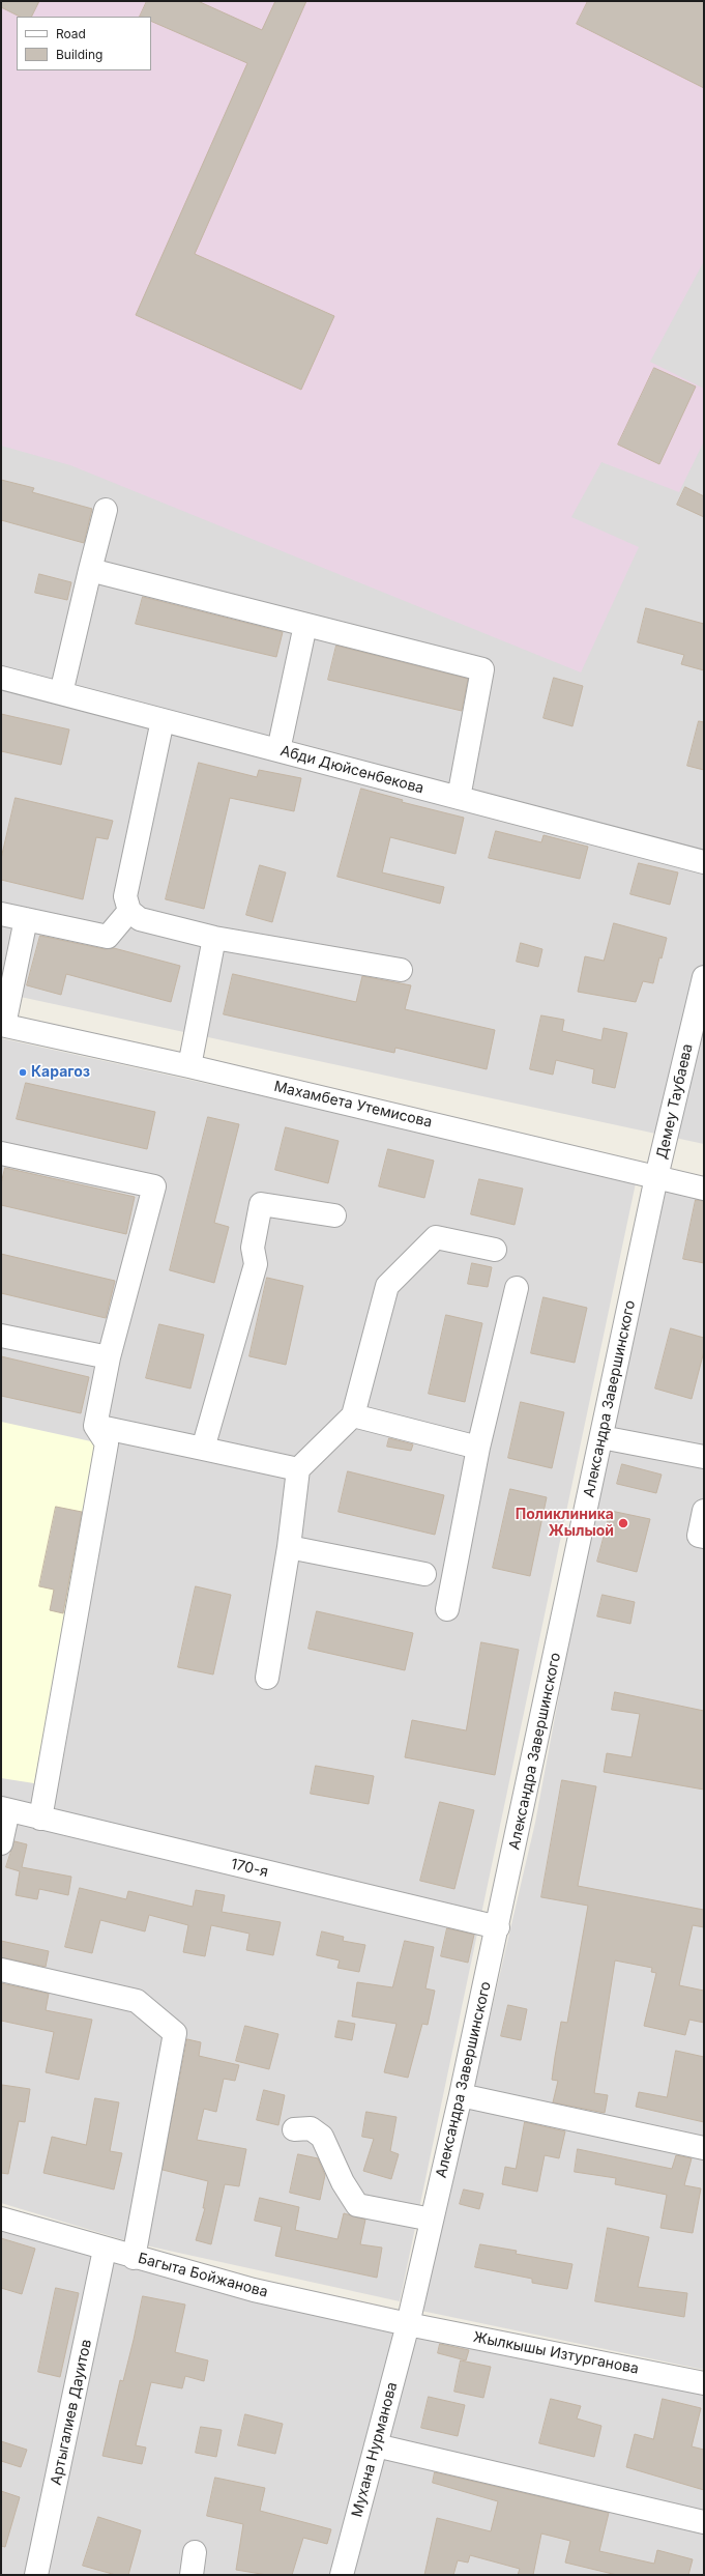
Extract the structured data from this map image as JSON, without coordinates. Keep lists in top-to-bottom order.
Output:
{
  "streets": {
    "street": [
      "Абди Дюйсенбекова",
      "Демеу Таубаева",
      "Махамбета Утемисова",
      "Александра Завершинского",
      "170-я",
      "Багыта Бойжанова",
      "Жылкышы Изтурганова",
      "Артыгалиев Дауитов",
      "Мухана Нурманова"
    ]
  },
  "crossings": [
    ["Демеу Таубаева", "Махамбета Утемисова"],
    ["Демеу Таубаева", "Александра Завершинского"],
    ["Махамбета Утемисова", "Александра Завершинского"],
    ["Александра Завершинского", "170-я"],
    ["Александра Завершинского", "Багыта Бойжанова"],
    ["Александра Завершинского", "Жылкышы Изтурганова"],
    ["Александра Завершинского", "Мухана Нурманова"],
    ["Багыта Бойжанова", "Жылкышы Изтурганова"],
    ["Багыта Бойжанова", "Артыгалиев Дауитов"],
    ["Багыта Бойжанова", "Мухана Нурманова"],
    ["Жылкышы Изтурганова", "Мухана Нурманова"]
  ],
  "places": ["Карагоз", "Поликлиника Жылыой"],
  "legend": ["Road", "Building"]
}
